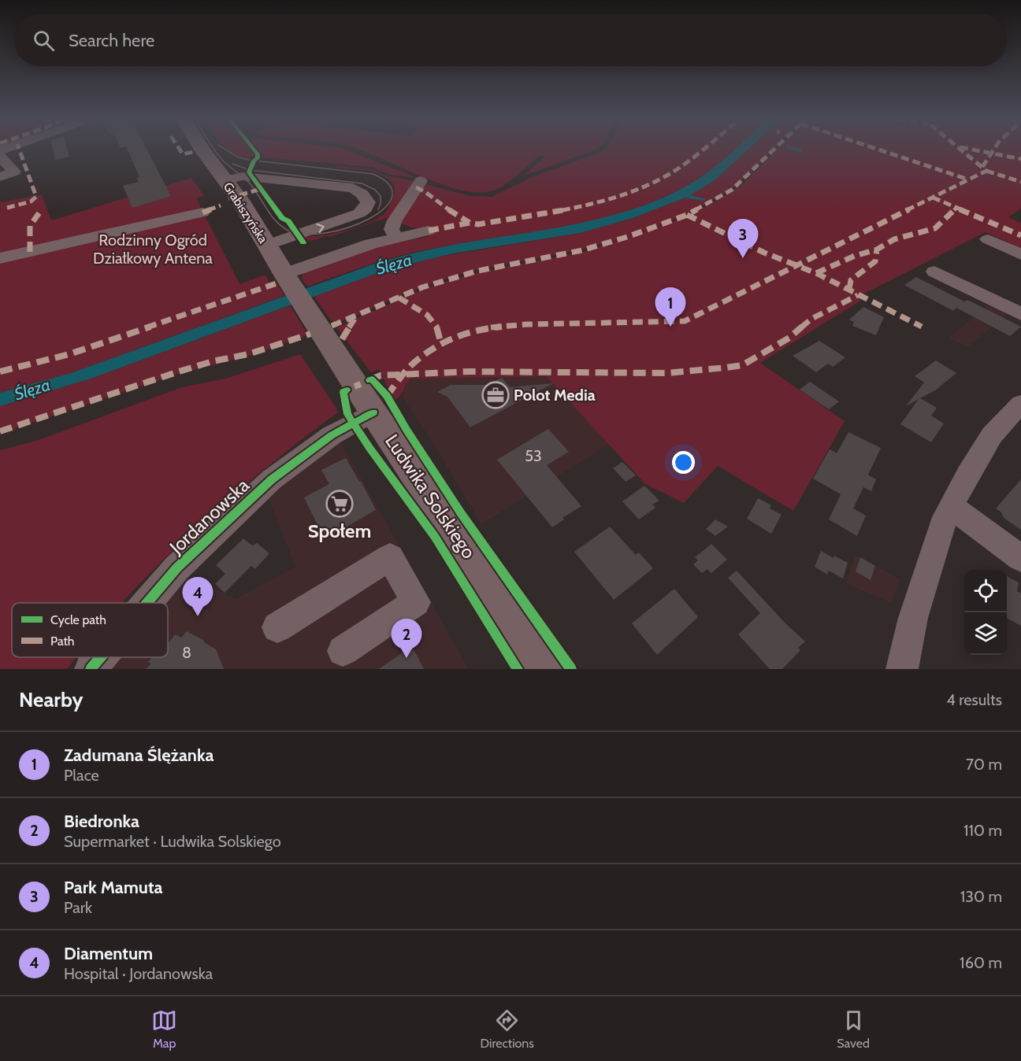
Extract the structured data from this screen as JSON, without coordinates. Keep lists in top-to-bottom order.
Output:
{
  "streets": {
    "main road": ["Grabiszyńska", "Ludwika Solskiego"],
    "street": ["Jordanowska"]
  },
  "crossings": [
    ["Grabiszyńska", "Ludwika Solskiego"],
    ["Ludwika Solskiego", "Jordanowska"]
  ],
  "water": ["Ślęza"],
  "parks": ["Rodzinny Ogród Działkowy Antena"],
  "places": {
    "office": ["Polot Media"],
    "supermarket": ["Społem"]
  },
  "house_numbers": ["53", "8"],
  "legend": ["Cycle path", "Path"],
  "page": {
    "search": "Search here",
    "pins": [
      "3",
      "1",
      "4",
      "2"
    ],
    "heading": ["Nearby", "4 results"],
    "list": [
      {
        "mark": "1",
        "name": "Zadumana Ślężanka",
        "note": "Place",
        "value": "70 m"
      },
      {
        "mark": "2",
        "name": "Biedronka",
        "note": "Supermarket · Ludwika Solskiego",
        "value": "110 m"
      },
      {
        "mark": "3",
        "name": "Park Mamuta",
        "note": "Park",
        "value": "130 m"
      },
      {
        "mark": "4",
        "name": "Diamentum",
        "note": "Hospital · Jordanowska",
        "value": "160 m"
      }
    ],
    "nav": ["Map", "Directions", "Saved"]
  }
}
